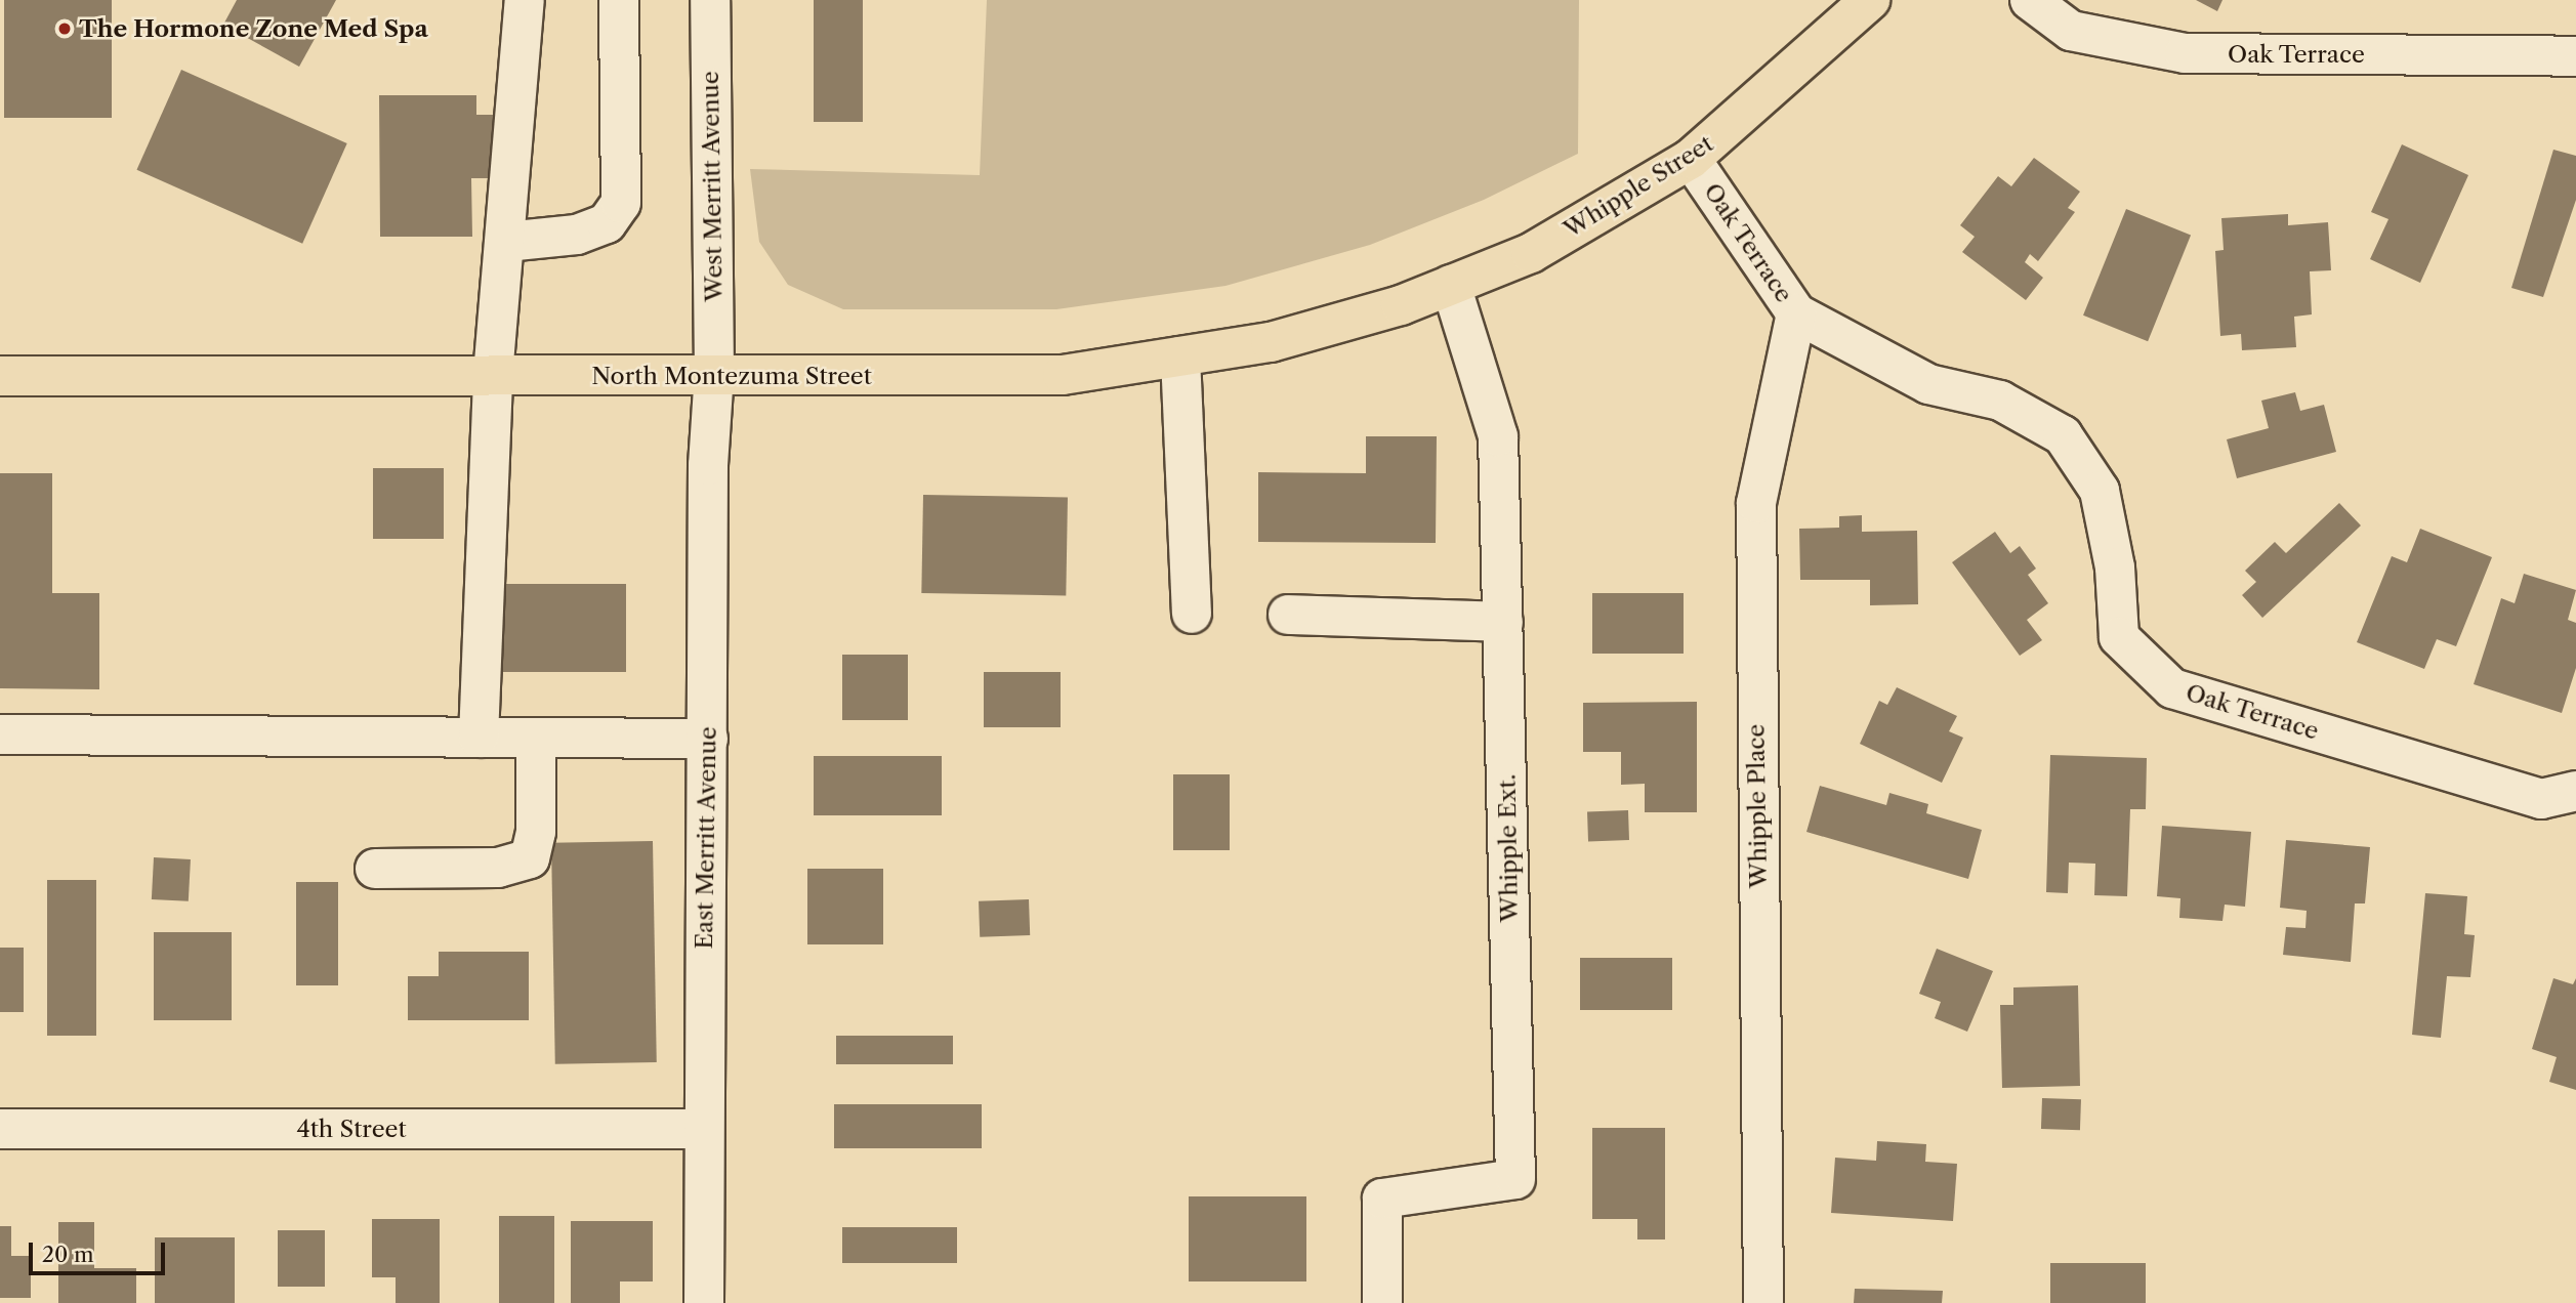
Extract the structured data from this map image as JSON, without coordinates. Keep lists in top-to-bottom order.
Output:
{
  "streets": {
    "main road": ["Whipple Street", "North Montezuma Street"],
    "street": [
      "Oak Terrace",
      "West Merritt Avenue",
      "Whipple Place",
      "East Merritt Avenue",
      "Whipple Ext.",
      "4th Street"
    ]
  },
  "crossings": [
    ["Oak Terrace", "Whipple Street"],
    ["Oak Terrace", "Whipple Place"],
    ["West Merritt Avenue", "North Montezuma Street"],
    ["West Merritt Avenue", "East Merritt Avenue"],
    ["Whipple Street", "North Montezuma Street"],
    ["Whipple Street", "Whipple Ext."],
    ["North Montezuma Street", "East Merritt Avenue"],
    ["North Montezuma Street", "Whipple Ext."],
    ["East Merritt Avenue", "4th Street"]
  ],
  "places": ["The Hormone Zone Med Spa"],
  "scale_bar": "20 m"
}
